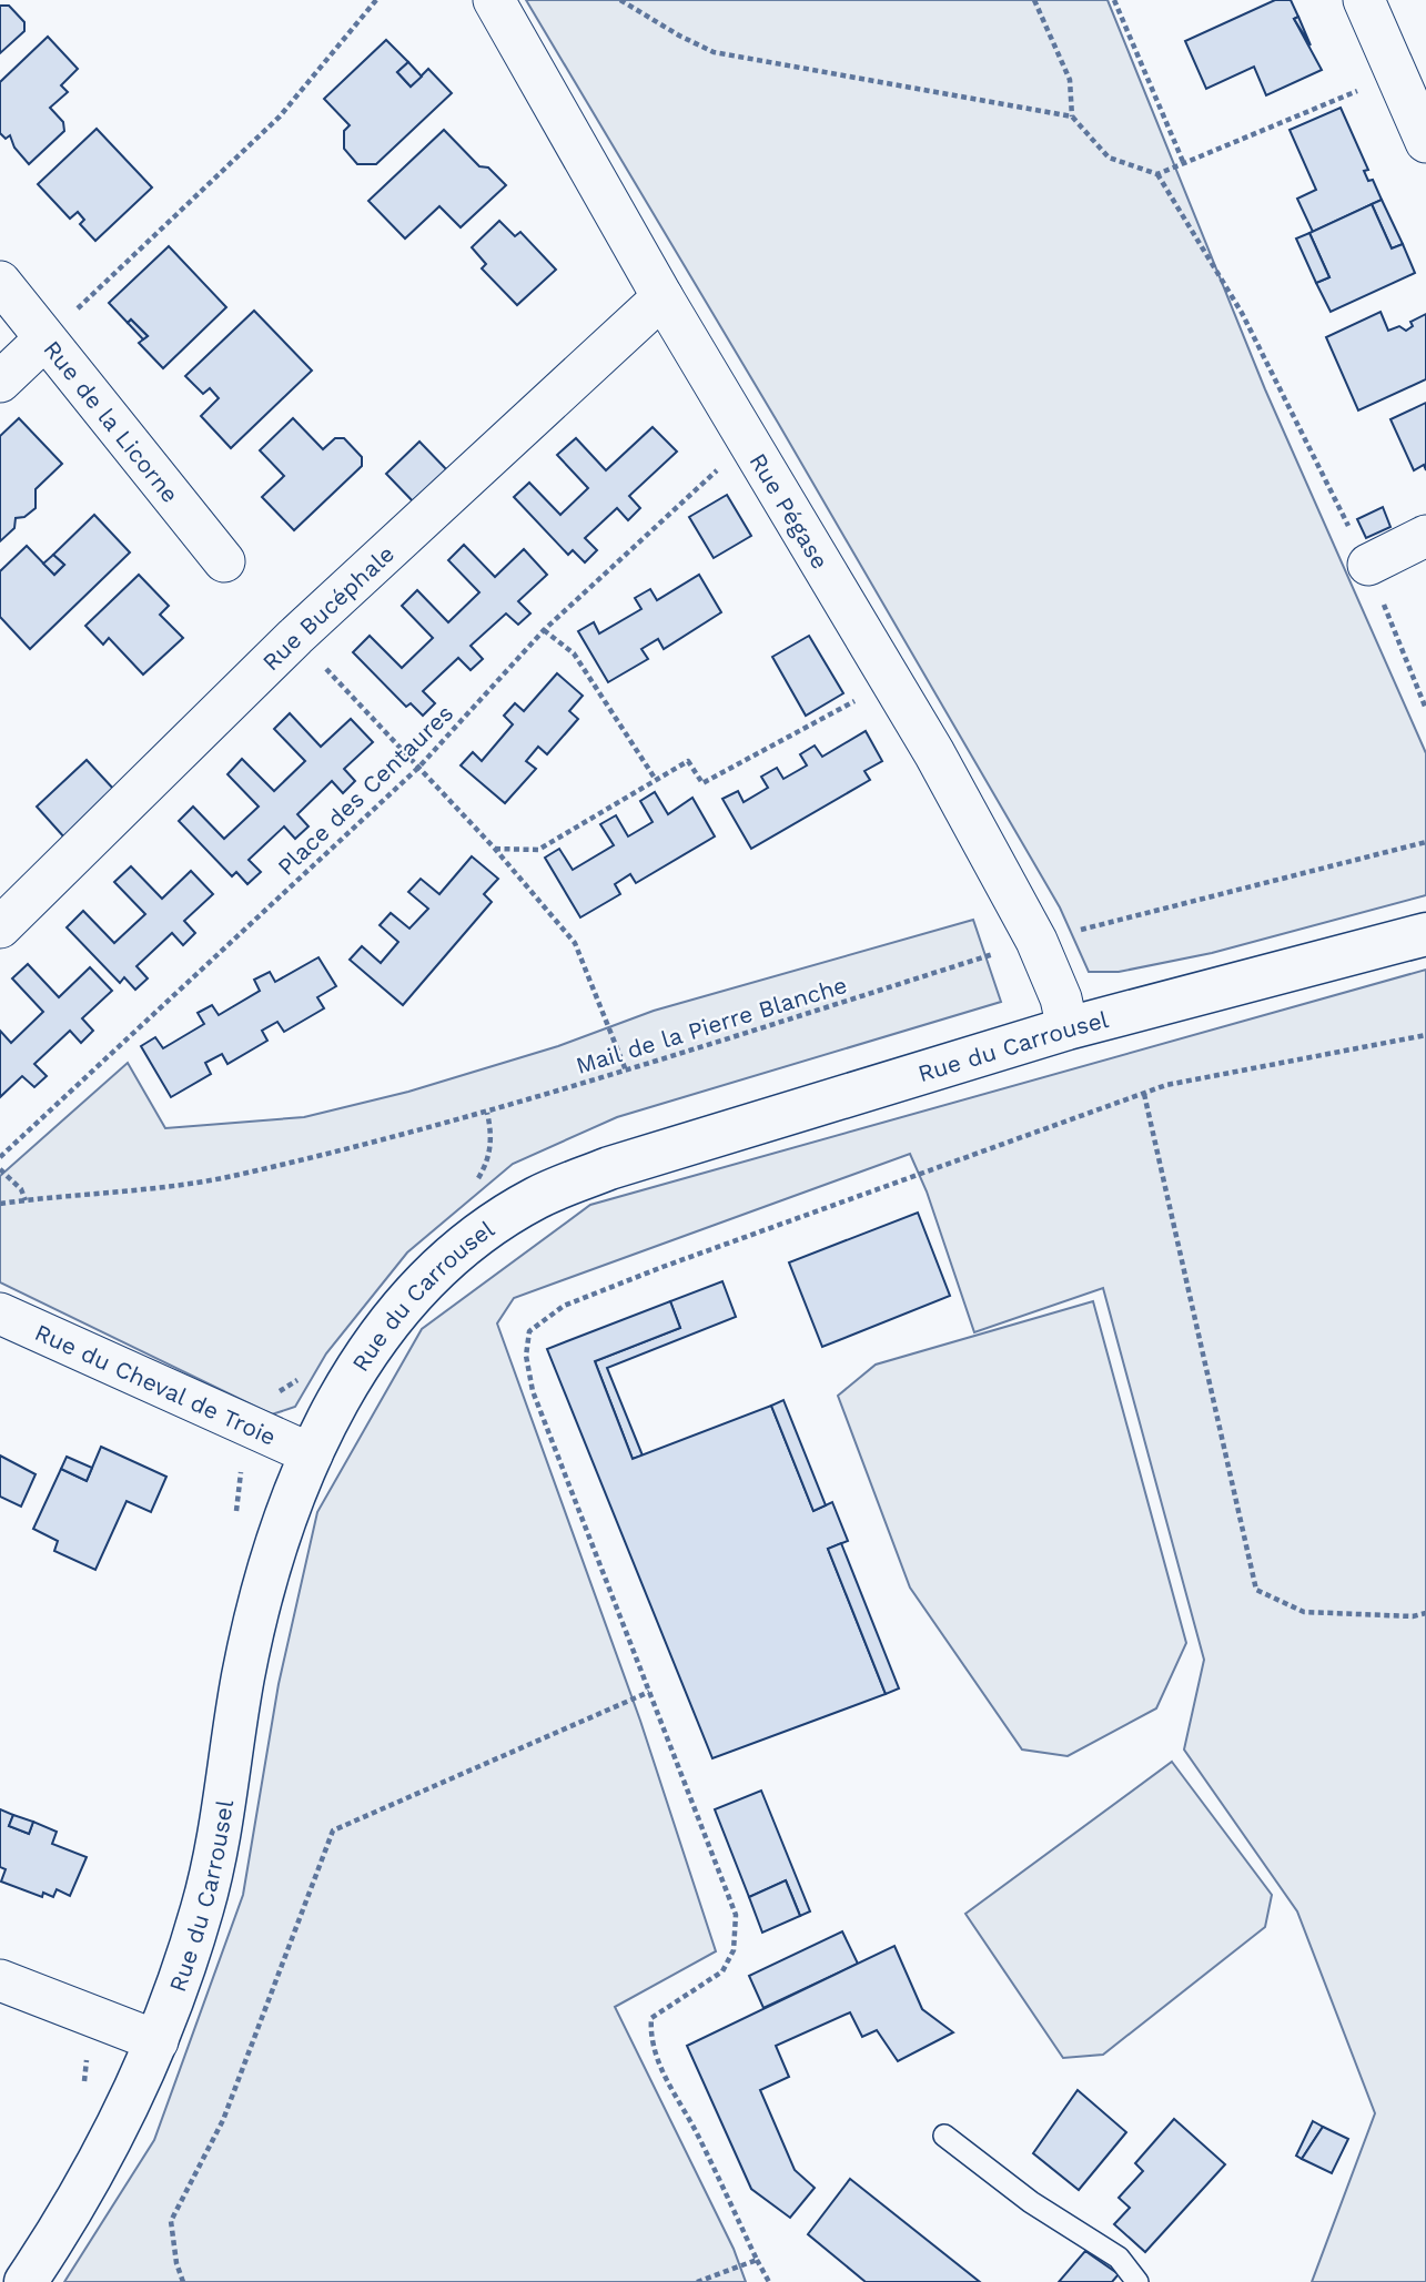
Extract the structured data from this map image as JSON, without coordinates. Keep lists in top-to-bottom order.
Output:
{
  "streets": {
    "street": [
      "Rue de la Licorne",
      "Rue Pégase",
      "Rue Bucéphale",
      "Rue du Carrousel",
      "Rue du Cheval de Troie"
    ],
    "path": ["Place des Centaures", "Mail de la Pierre Blanche"]
  },
  "crossings": [
    ["Rue Pégase", "Rue Bucéphale"],
    ["Rue Pégase", "Place des Centaures"],
    ["Rue Pégase", "Mail de la Pierre Blanche"],
    ["Rue Pégase", "Rue du Carrousel"],
    ["Rue du Carrousel", "Rue du Cheval de Troie"]
  ]
}
